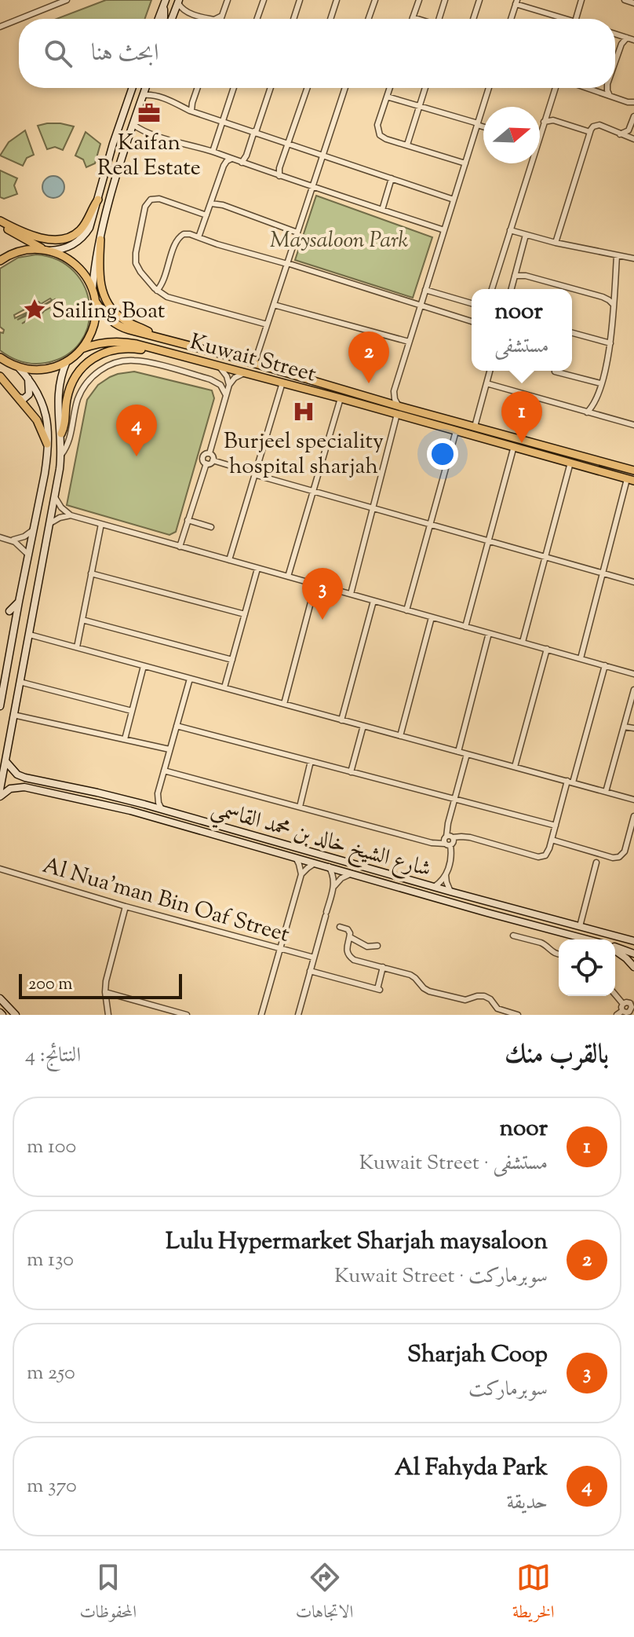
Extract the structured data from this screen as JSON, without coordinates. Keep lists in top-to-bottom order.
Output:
{
  "streets": {
    "main road": ["Kuwait Street"],
    "street": ["شارع الشيخ خالد بن محمد القاسمي", "Al Nua'man Bin Oaf Street"]
  },
  "parks": ["Maysaloon Park"],
  "places": {
    "office": ["Kaifan Real Estate"],
    "place": ["Sailing Boat"],
    "hospital": ["Burjeel speciality hospital sharjah"]
  },
  "scale_bar": "200 m",
  "north": "right",
  "page": {
    "search": "ابحث هنا",
    "popup": ["noor", "مستشفى"],
    "pins": [
      "2",
      "1",
      "4",
      "3"
    ],
    "scale": "200 m",
    "heading": ["بالقرب منك", "النتائج: 4"],
    "list": [
      {
        "mark": "1",
        "name": "noor",
        "note": "مستشفى · Kuwait Street",
        "value": "100 m"
      },
      {
        "mark": "2",
        "name": "Lulu Hypermarket Sharjah maysaloon",
        "note": "سوبرماركت · Kuwait Street",
        "value": "130 m"
      },
      {
        "mark": "3",
        "name": "Sharjah Coop",
        "note": "سوبرماركت",
        "value": "250 m"
      },
      {
        "mark": "4",
        "name": "Al Fahyda Park",
        "note": "حديقة",
        "value": "370 m"
      }
    ],
    "nav": ["الخريطة", "الاتجاهات", "المحفوظات"]
  }
}
